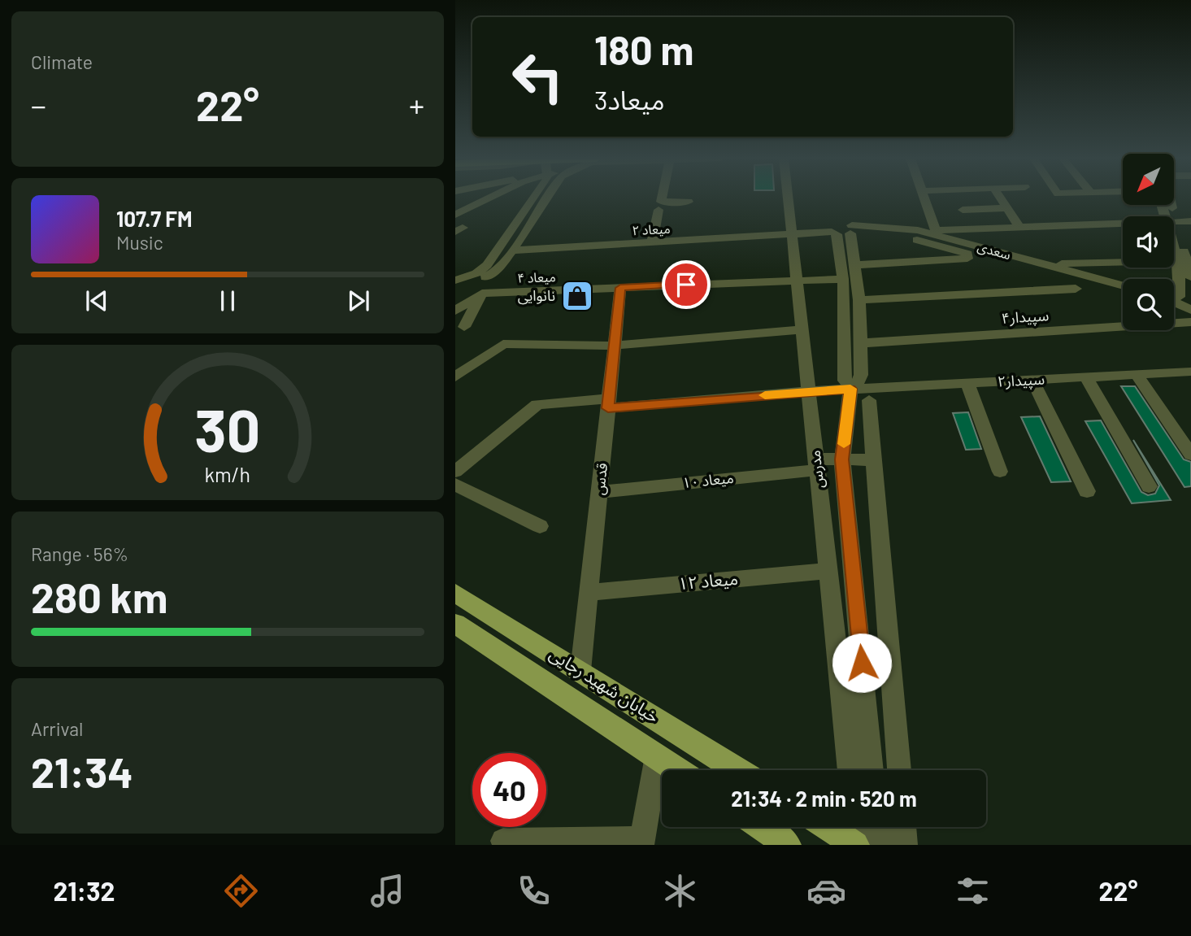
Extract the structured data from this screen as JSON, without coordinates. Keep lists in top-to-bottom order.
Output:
{
  "streets": {
    "main road": ["خیابان شهید رجایی"],
    "street": [
      "میعاد ۲",
      "سعدی",
      "میعاد ۴",
      "سپیدار۴",
      "سپیدار۲",
      "مدرس",
      "قدس",
      "میعاد ۱۰",
      "میعاد ۱۲"
    ]
  },
  "crossings": [
    ["میعاد ۲", "مدرس"],
    ["میعاد ۴", "مدرس"],
    ["میعاد ۴", "قدس"],
    ["سپیدار۲", "مدرس"],
    ["سپیدار۲", "قدس"],
    ["مدرس", "میعاد ۱۰"],
    ["مدرس", "میعاد ۱۲"],
    ["قدس", "میعاد ۱۰"],
    ["قدس", "میعاد ۱۲"],
    ["قدس", "خیابان شهید رجایی"]
  ],
  "places": {
    "shop": ["نانوایی"]
  },
  "north": "bottom left",
  "page": {
    "tile": [
      "Climate",
      ["Range · 56%", "280 km"],
      ["Arrival", "21:34"]
    ],
    "turn": ["180 m", "میعاد3"],
    "heat": ["−", "22°", "+"],
    "song": ["107.7 FM", "Music"],
    "limit": "40",
    "trip": "21:34 · 2 min · 520 m",
    "tabs": ["21:32", "22°"],
    "gauge": ["30", "km/h"]
  }
}
